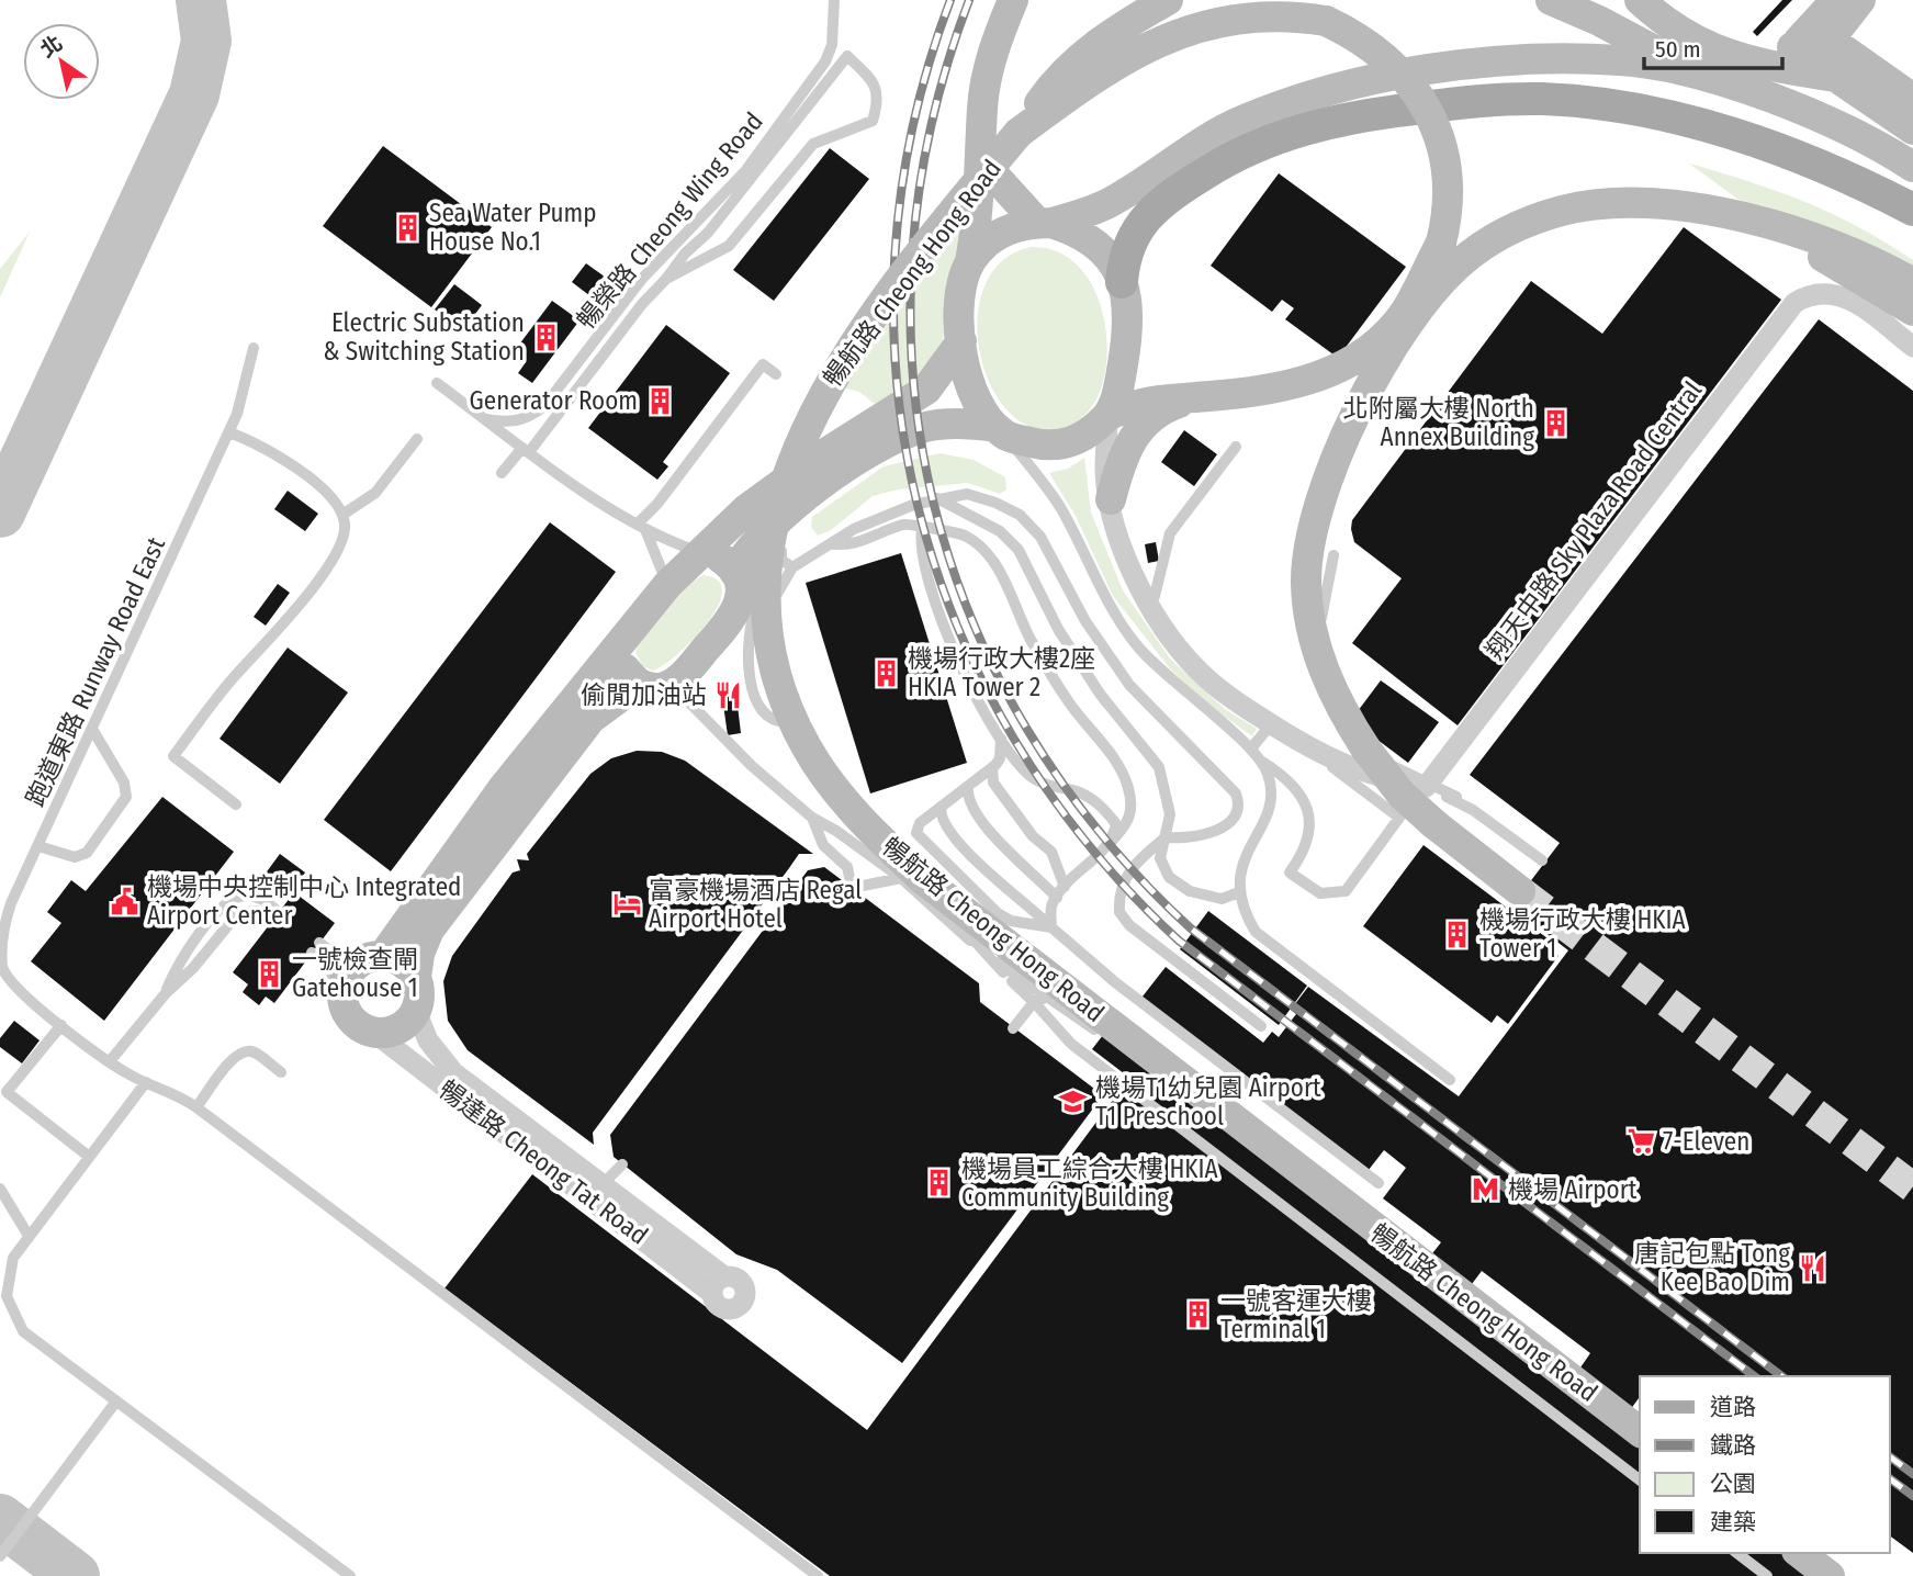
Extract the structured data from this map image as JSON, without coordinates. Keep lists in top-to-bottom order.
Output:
{
  "streets": {
    "street": ["暢航路 Cheong Hong Road", "翔天中路 Sky Plaza Road Central", "暢達路 Cheong Tat Road"],
    "lane": ["暢榮路 Cheong Wing Road", "跑道東路 Runway Road East"]
  },
  "places": {
    "building": [
      "Sea Water Pump House No.1",
      "Electric Substation & Switching Station",
      "Generator Room",
      "北附屬大樓 North Annex Building",
      "機場行政大樓2座 HKIA Tower 2",
      "機場行政大樓 HKIA Tower 1",
      "一號檢查閘 Gatehouse 1",
      "機場員工綜合大樓 HKIA Community Building",
      "一號客運大樓 Terminal 1"
    ],
    "restaurant": ["偷閒加油站", "唐記包點 Tong Kee Bao Dim"],
    "public building": ["機場中央控制中心 Integrated Airport Center"],
    "hotel": ["富豪機場酒店 Regal Airport Hotel"],
    "school or university": ["機場T1幼兒園 Airport T1 Preschool"],
    "supermarket": ["7-Eleven"],
    "metro station": ["機場 Airport"]
  },
  "legend": [
    "道路",
    "鐵路",
    "公園",
    "建築"
  ],
  "scale_bar": "50 m",
  "north": "top left"
}
